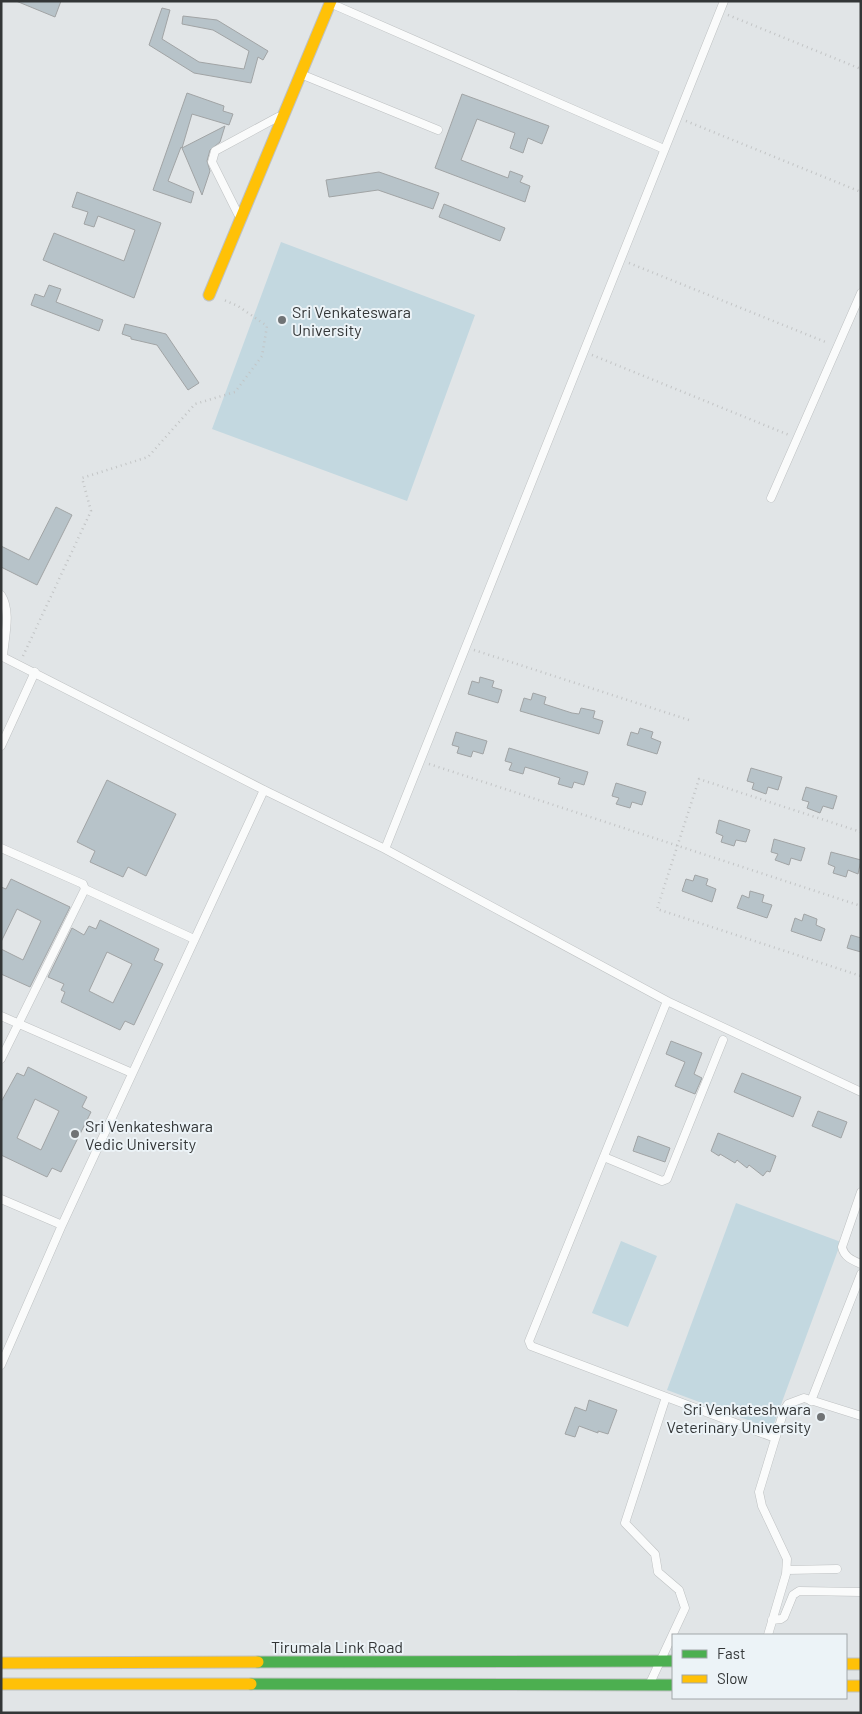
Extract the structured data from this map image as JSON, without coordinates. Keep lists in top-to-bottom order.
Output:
{
  "streets": {
    "street": ["Tirumala Link Road"]
  },
  "places": ["Sri Venkateswara University", "Sri Venkateshwara Vedic University", "Sri Venkateshwara Veterinary University"],
  "legend": ["Fast", "Slow"]
}
